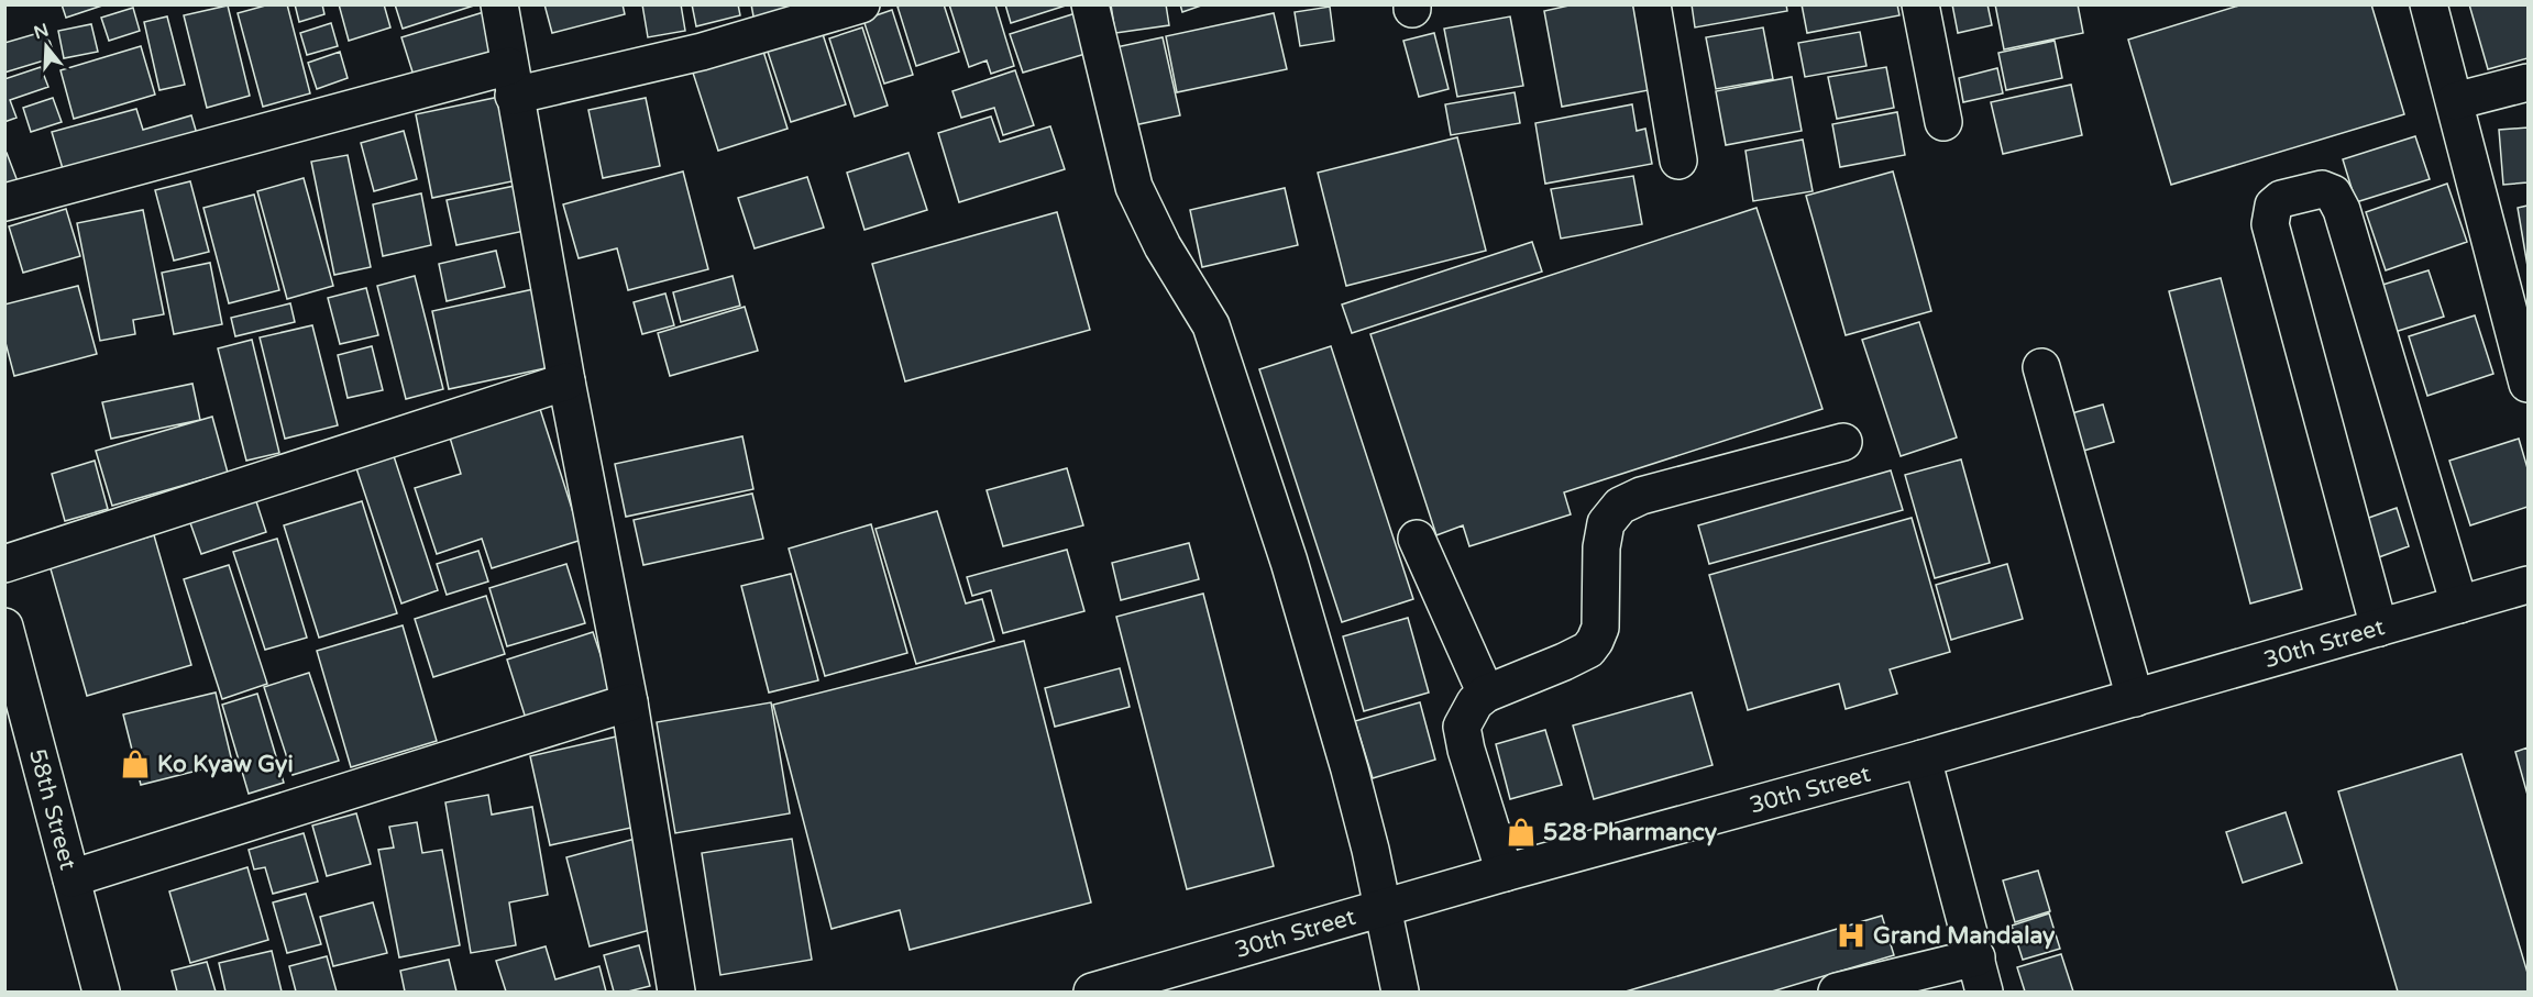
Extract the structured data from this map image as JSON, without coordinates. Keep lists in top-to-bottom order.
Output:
{
  "streets": {
    "street": ["30th Street", "58th Street"]
  },
  "places": {
    "shop": ["Ko Kyaw Gyi", "528 Pharmancy"],
    "hospital": ["Grand Mandalay"]
  },
  "north": "top"
}
